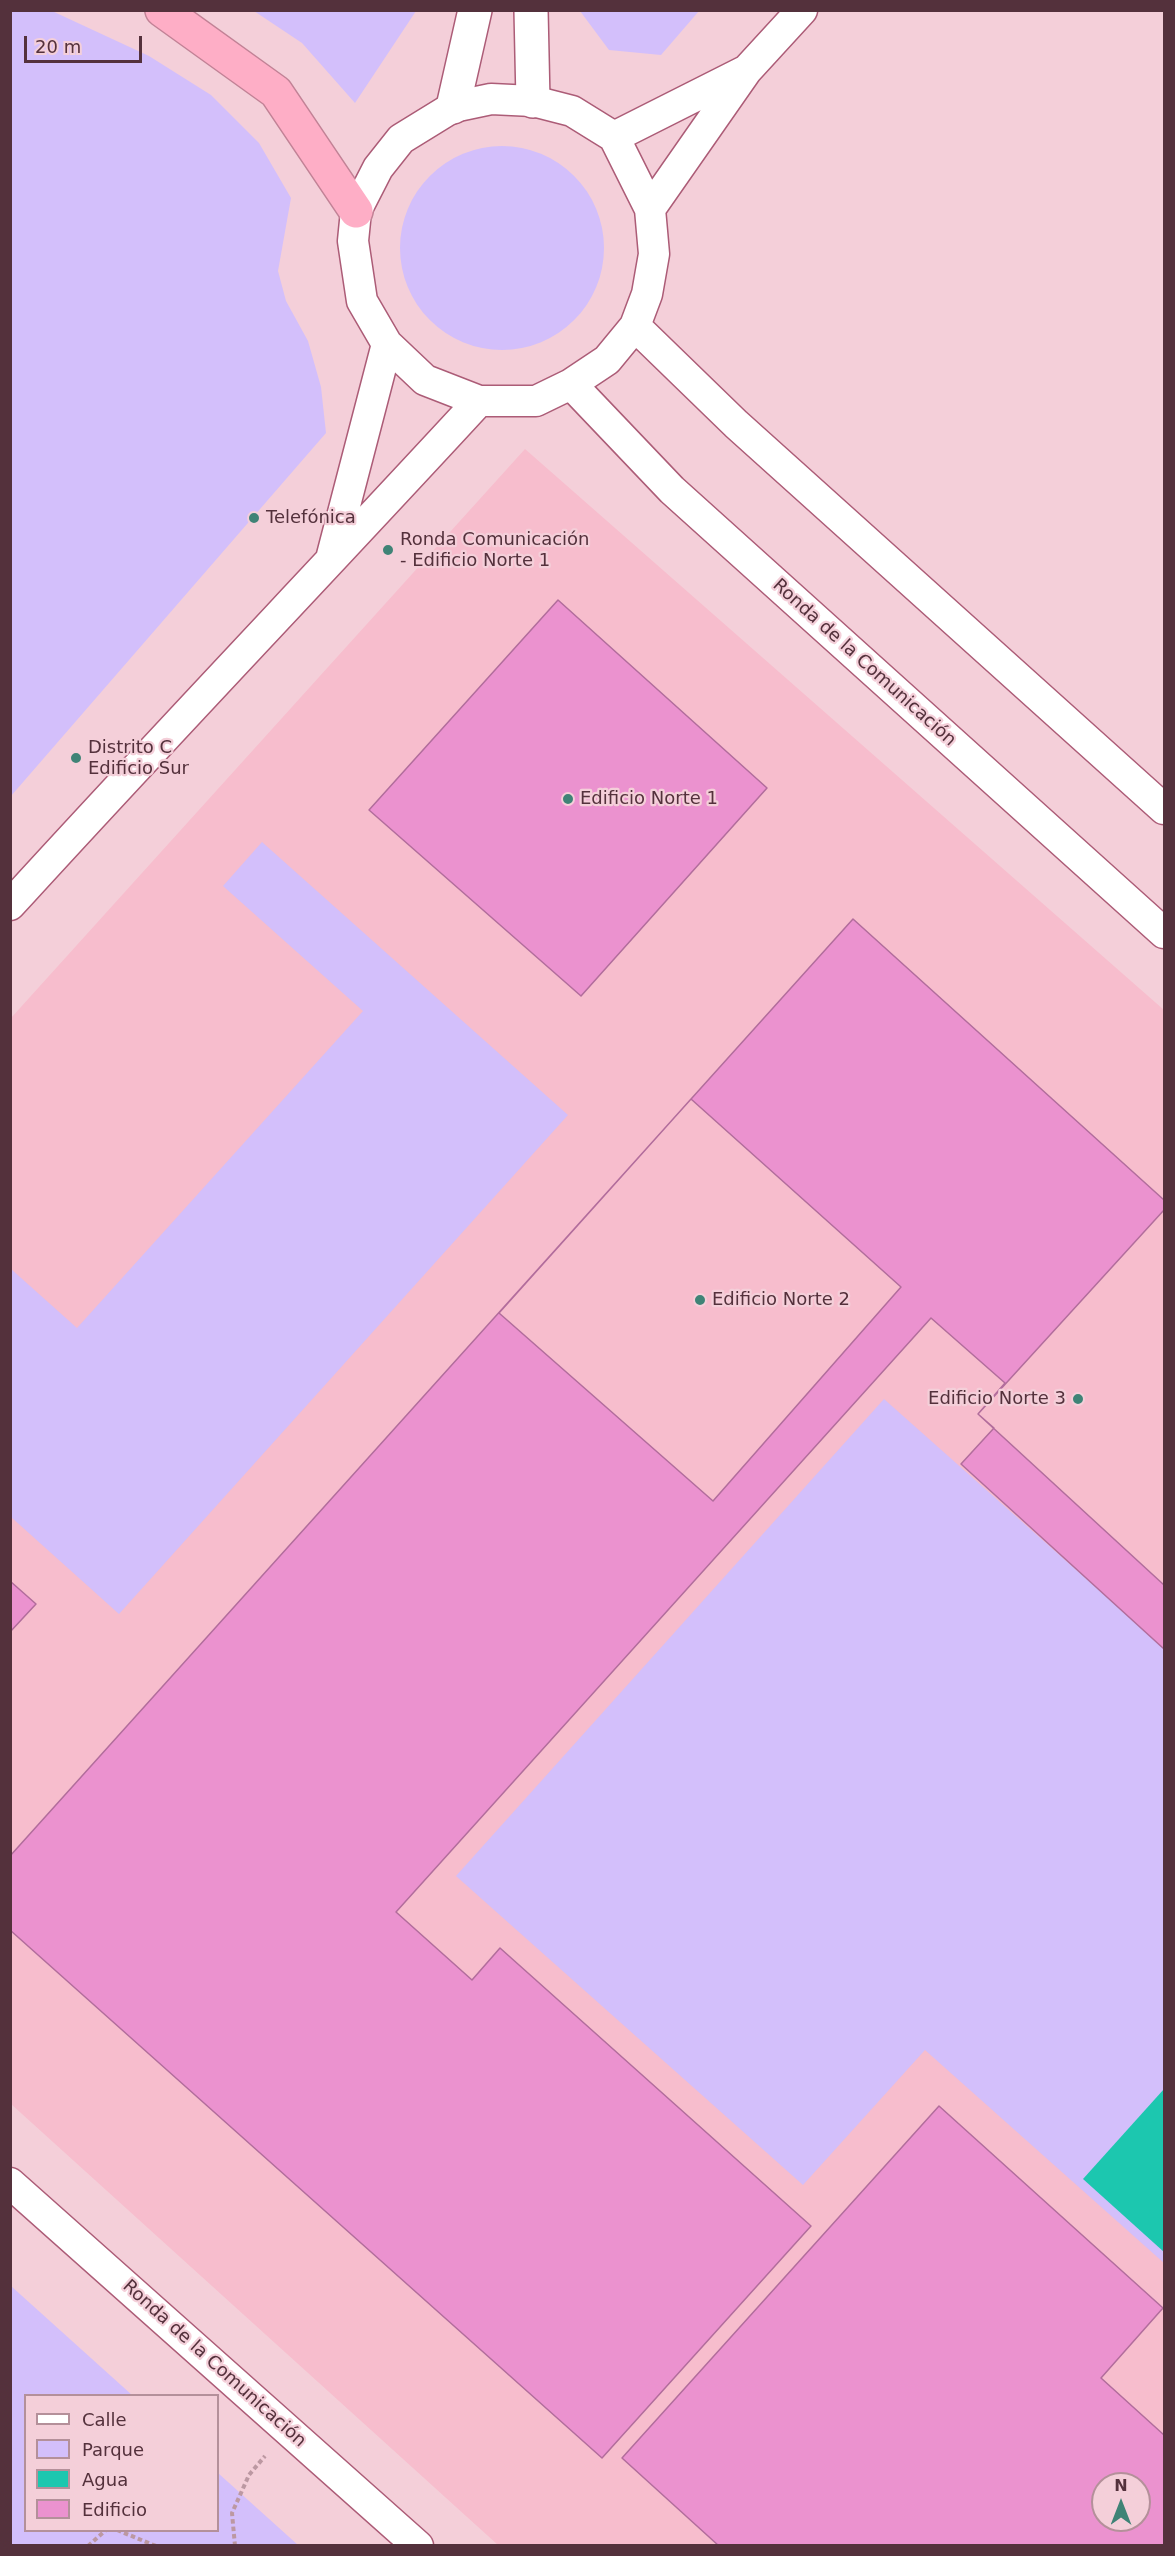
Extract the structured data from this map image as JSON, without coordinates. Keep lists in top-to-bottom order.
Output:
{
  "streets": {
    "street": ["Ronda de la Comunicación"]
  },
  "places": [
    "Telefónica",
    "Ronda Comunicación - Edificio Norte 1",
    "Distrito C Edificio Sur",
    "Edificio Norte 1",
    "Edificio Norte 2",
    "Edificio Norte 3"
  ],
  "legend": [
    "Calle",
    "Parque",
    "Agua",
    "Edificio"
  ],
  "scale_bar": "20 m",
  "north": "top"
}
